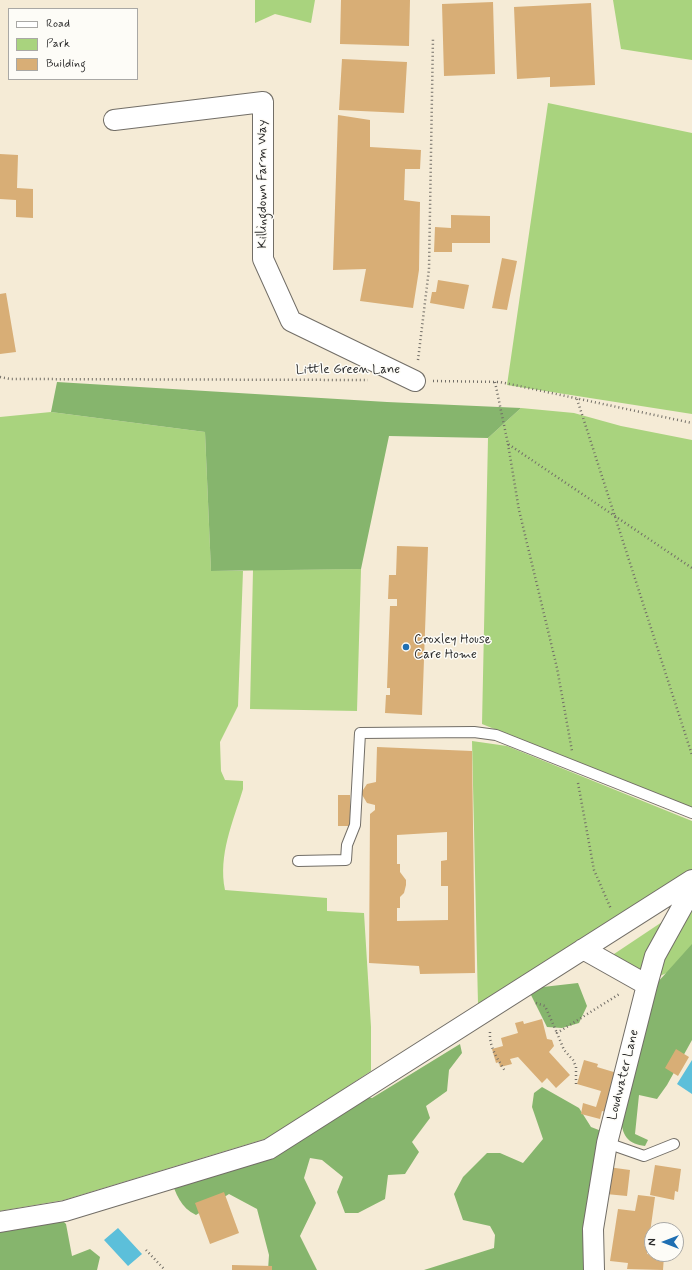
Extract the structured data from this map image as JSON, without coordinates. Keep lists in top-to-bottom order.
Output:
{
  "streets": {
    "street": ["Killingdown Farm Way", "Loudwater Lane"],
    "path": ["Little Green Lane"]
  },
  "crossings": [
    ["Killingdown Farm Way", "Little Green Lane"]
  ],
  "places": ["Croxley House Care Home"],
  "legend": ["Road", "Park", "Building"],
  "north": "left"
}
